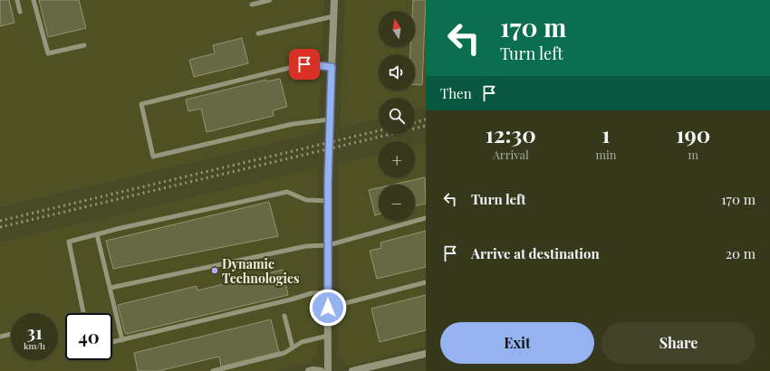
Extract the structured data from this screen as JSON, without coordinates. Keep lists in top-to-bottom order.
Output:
{
  "places": ["Dynamic Technologies"],
  "north": "top",
  "page": {
    "turn": ["170 m", "Turn left"],
    "map_buttons": ["+", "−"],
    "then": "Then",
    "eta": [
      "12:30",
      "Arrival",
      "1",
      "min",
      "190",
      "m"
    ],
    "list": [
      {
        "name": "Turn left",
        "value": "170 m"
      },
      {
        "name": "Arrive at destination",
        "value": "20 m"
      }
    ],
    "speed": "31 km/h",
    "limit": "40",
    "buttons": ["Exit", "Share"]
  }
}
